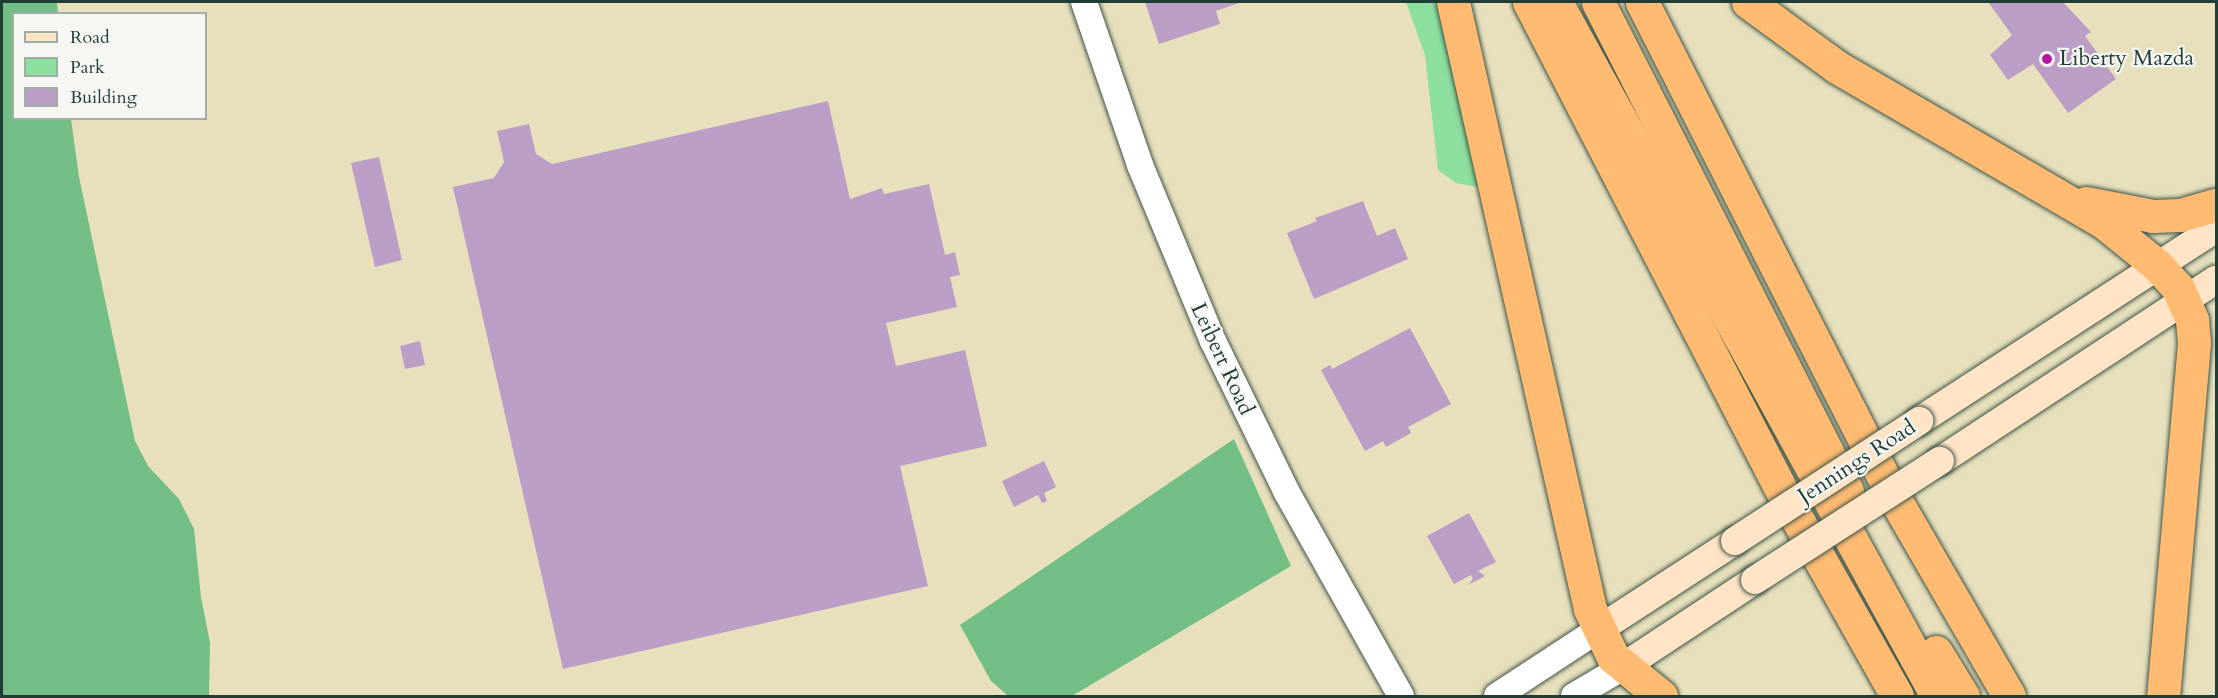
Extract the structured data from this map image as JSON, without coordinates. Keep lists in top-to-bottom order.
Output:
{
  "streets": {
    "main road": ["Jennings Road"],
    "street": ["Leibert Road"]
  },
  "places": ["Liberty Mazda"],
  "legend": ["Road", "Park", "Building"]
}
